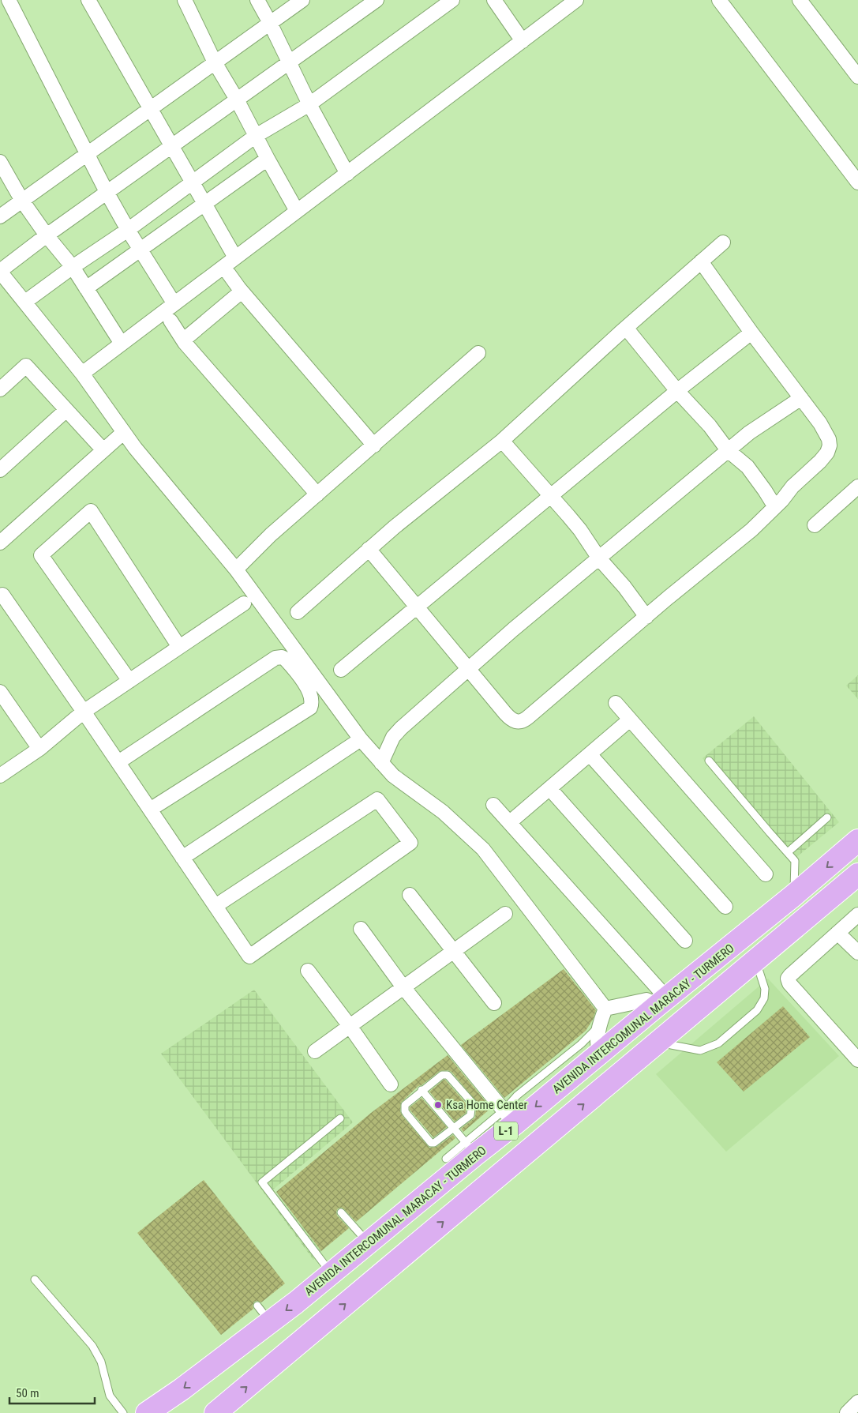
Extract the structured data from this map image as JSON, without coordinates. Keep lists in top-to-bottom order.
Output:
{
  "streets": {
    "main road": ["AVENIDA INTERCOMUNAL MARACAY - TURMERO", "L-1"]
  },
  "places": ["Ksa Home Center"],
  "scale_bar": "50 m"
}
